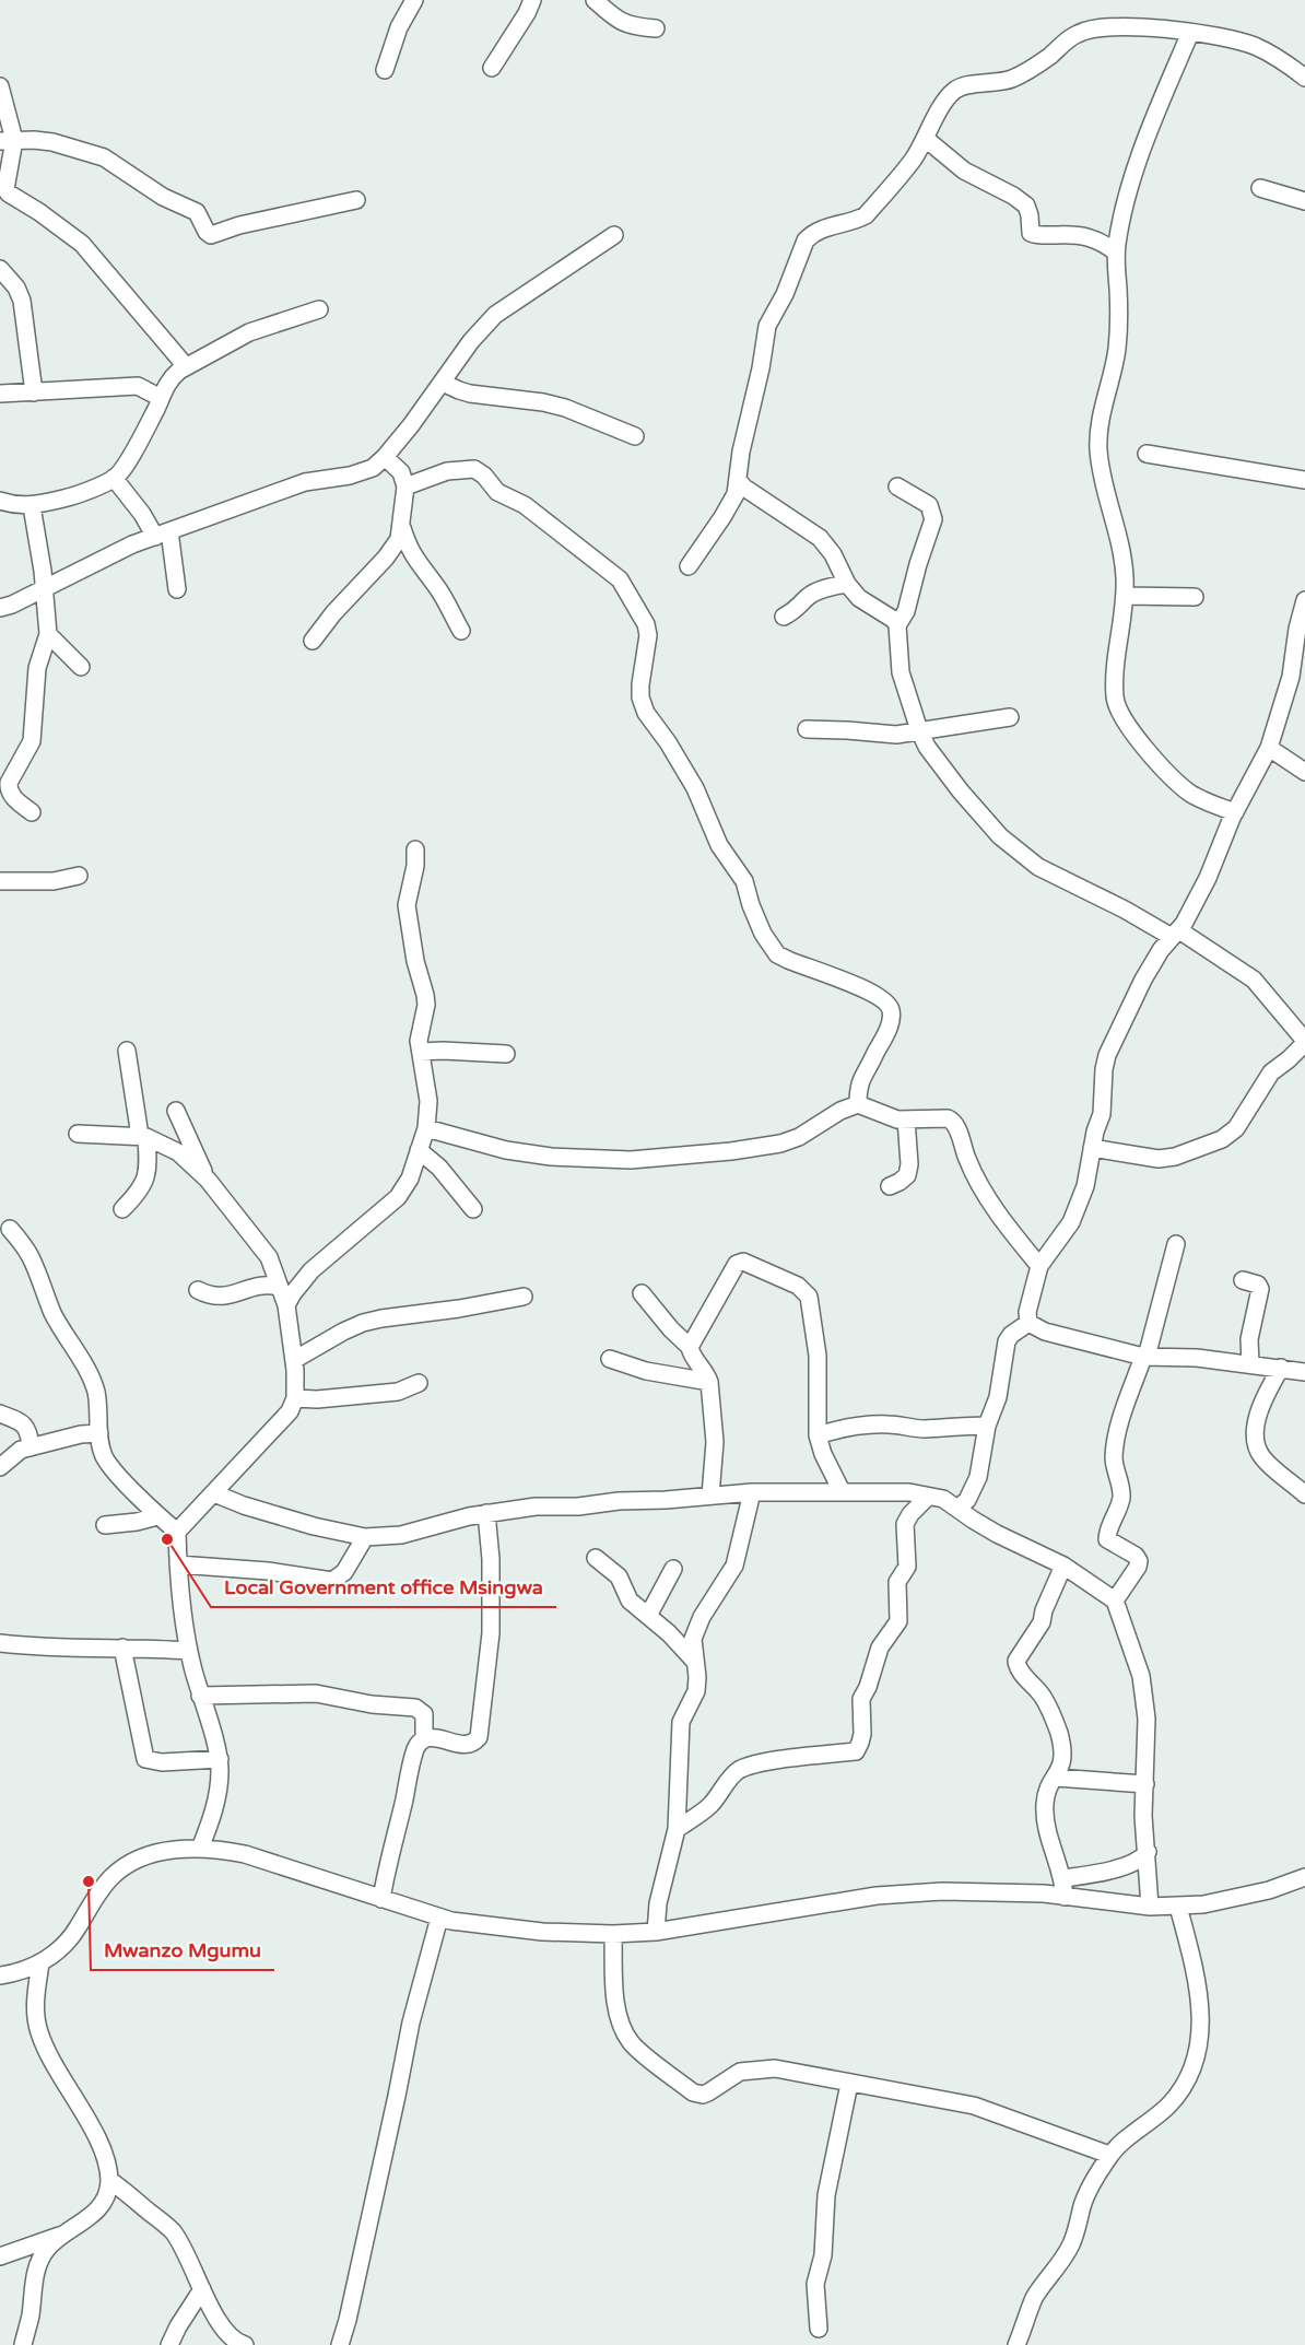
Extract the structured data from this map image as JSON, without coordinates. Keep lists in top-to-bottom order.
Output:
{
  "places": ["Local Government office Msingwa", "Mwanzo Mgumu"]
}
